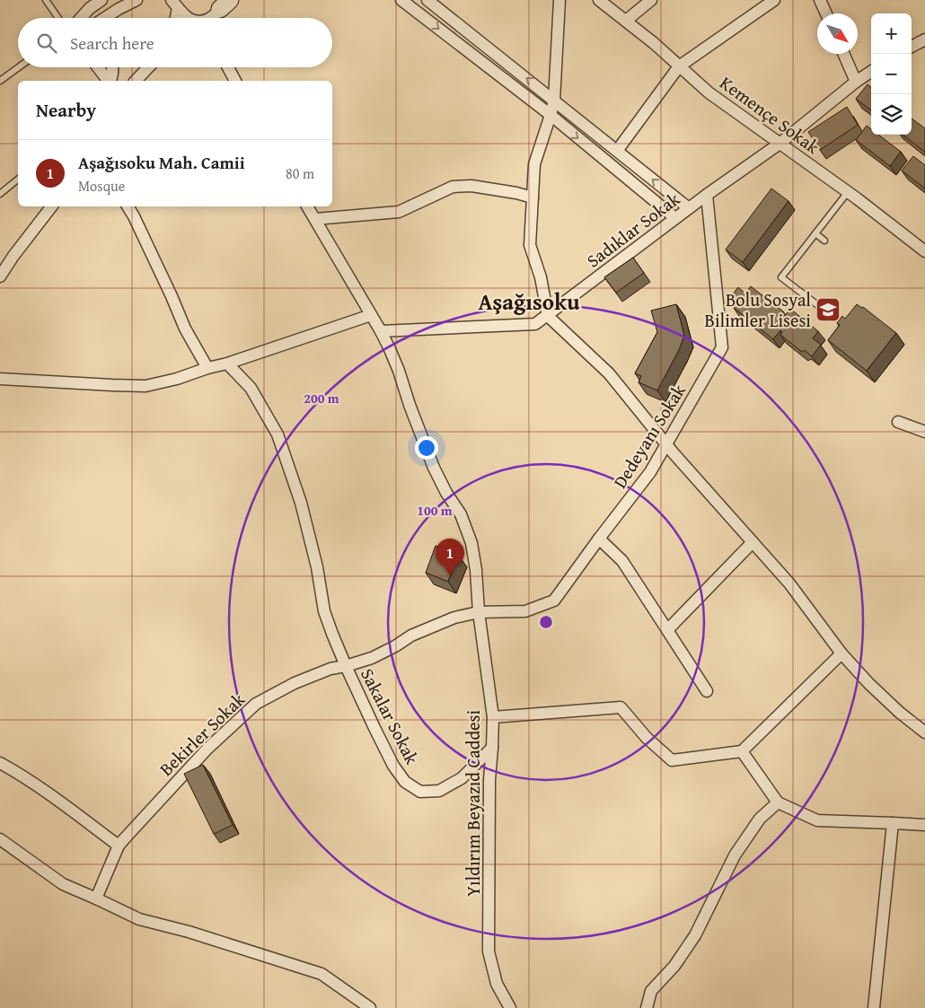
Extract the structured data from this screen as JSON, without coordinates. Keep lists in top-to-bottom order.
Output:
{
  "streets": {
    "street": [
      "Kemençe Sokak",
      "Sadıklar Sokak",
      "Dedeyanı Sokak",
      "Sakalar Sokak",
      "Bekirler Sokak",
      "Yıldırım Beyazıd Caddesi"
    ]
  },
  "crossings": [
    ["Kemençe Sokak", "Sadıklar Sokak"],
    ["Sadıklar Sokak", "Dedeyanı Sokak"],
    ["Sadıklar Sokak", "Yıldırım Beyazıd Caddesi"],
    ["Dedeyanı Sokak", "Bekirler Sokak"],
    ["Dedeyanı Sokak", "Yıldırım Beyazıd Caddesi"],
    ["Sakalar Sokak", "Bekirler Sokak"],
    ["Sakalar Sokak", "Yıldırım Beyazıd Caddesi"],
    ["Bekirler Sokak", "Yıldırım Beyazıd Caddesi"]
  ],
  "districts": ["Aşağısoku"],
  "places": {
    "school or university": ["Bolu Sosyal Bilimler Lisesi"]
  },
  "north": "bottom right",
  "page": {
    "map_buttons": ["+", "−"],
    "search": "Search here",
    "heading": "Nearby",
    "list": [
      {
        "mark": "1",
        "name": "Aşağısoku Mah. Camii",
        "note": "Mosque",
        "value": "80 m"
      }
    ],
    "pins": "1"
  },
  "rings": ["200 m", "100 m"]
}
